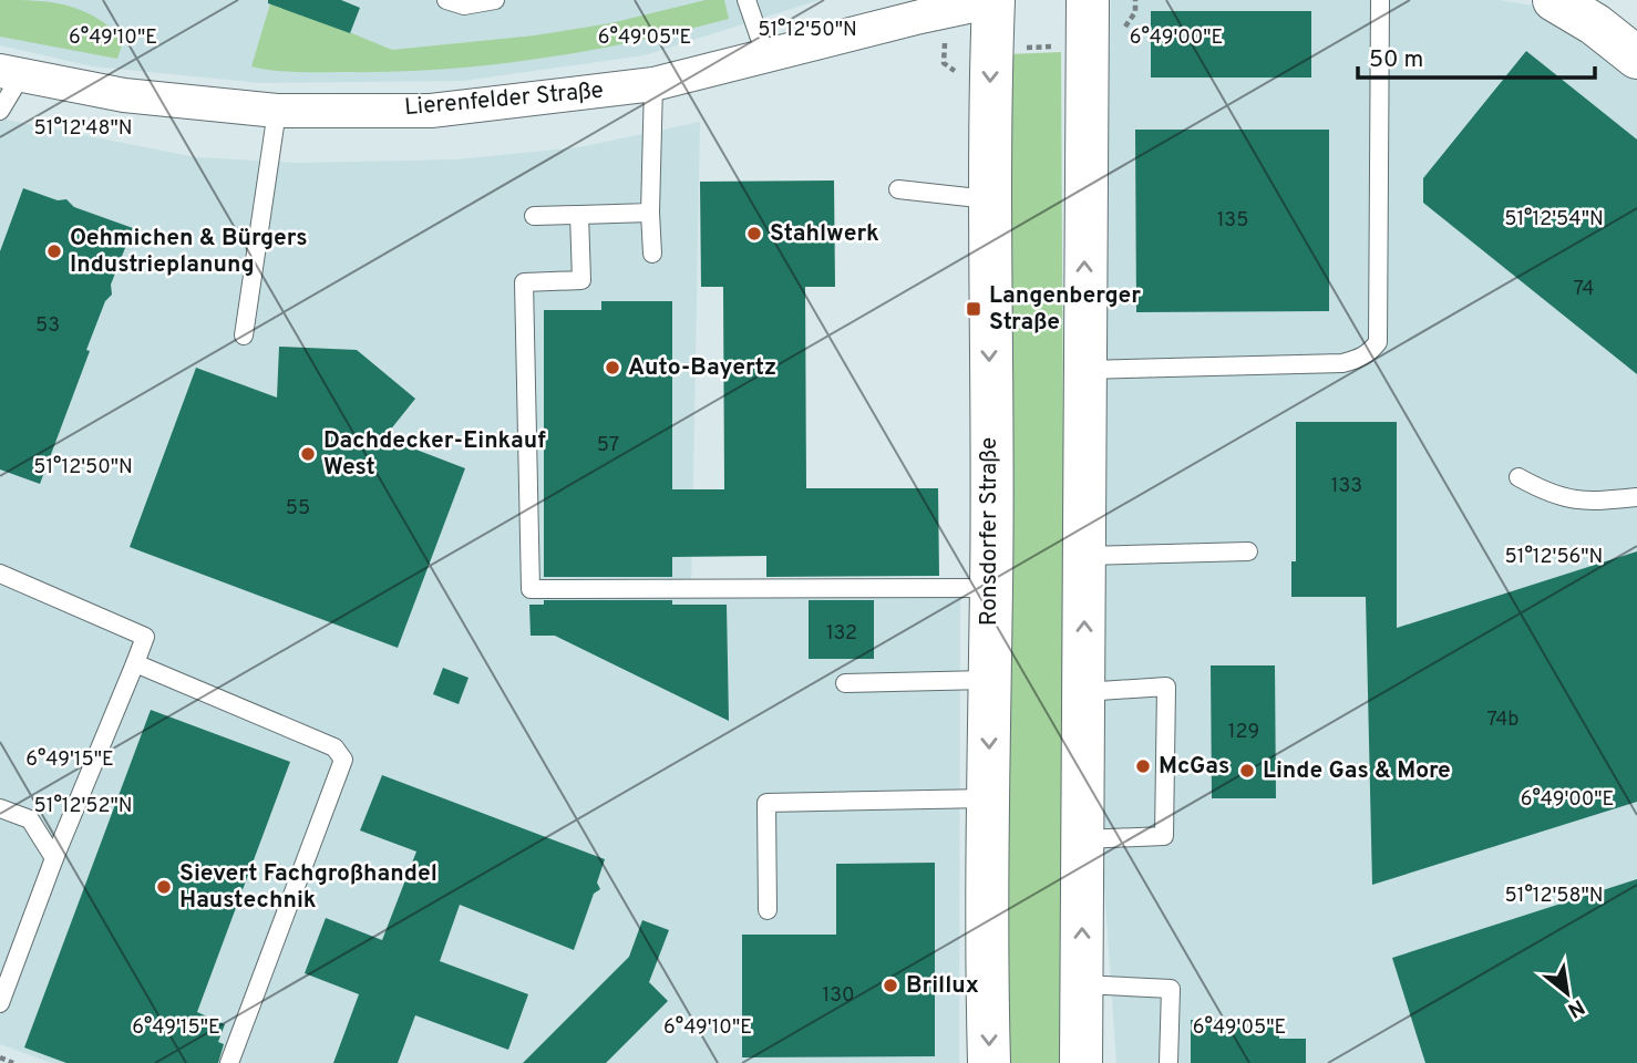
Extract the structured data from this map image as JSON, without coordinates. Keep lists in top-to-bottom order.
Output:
{
  "streets": {
    "main road": ["Ronsdorfer Straße"],
    "street": ["Lierenfelder Straße"]
  },
  "crossings": [
    ["Lierenfelder Straße", "Ronsdorfer Straße"]
  ],
  "places": {
    "other": [
      "Stahlwerk",
      "Oehmichen & Bürgers Industrieplanung",
      "Auto-Bayertz",
      "Dachdecker-Einkauf West",
      "McGas",
      "Linde Gas & More",
      "Sievert Fachgroßhandel Haustechnik",
      "Brillux"
    ],
    "transit": ["Langenberger Straße"]
  },
  "house_numbers": [
    "135",
    "74",
    "53",
    "57",
    "133",
    "55",
    "132",
    "74b",
    "129",
    "130"
  ],
  "scale_bar": "50 m",
  "north": "bottom right",
  "coordinates": [
    "51°12'50\"N",
    "6°49'10\"E",
    "6°49'05\"E",
    "6°49'00\"E",
    "51°12'48\"N",
    "51°12'54\"N",
    "51°12'56\"N",
    "6°49'15\"E",
    "51°12'52\"N",
    "51°12'58\"N"
  ]
}
